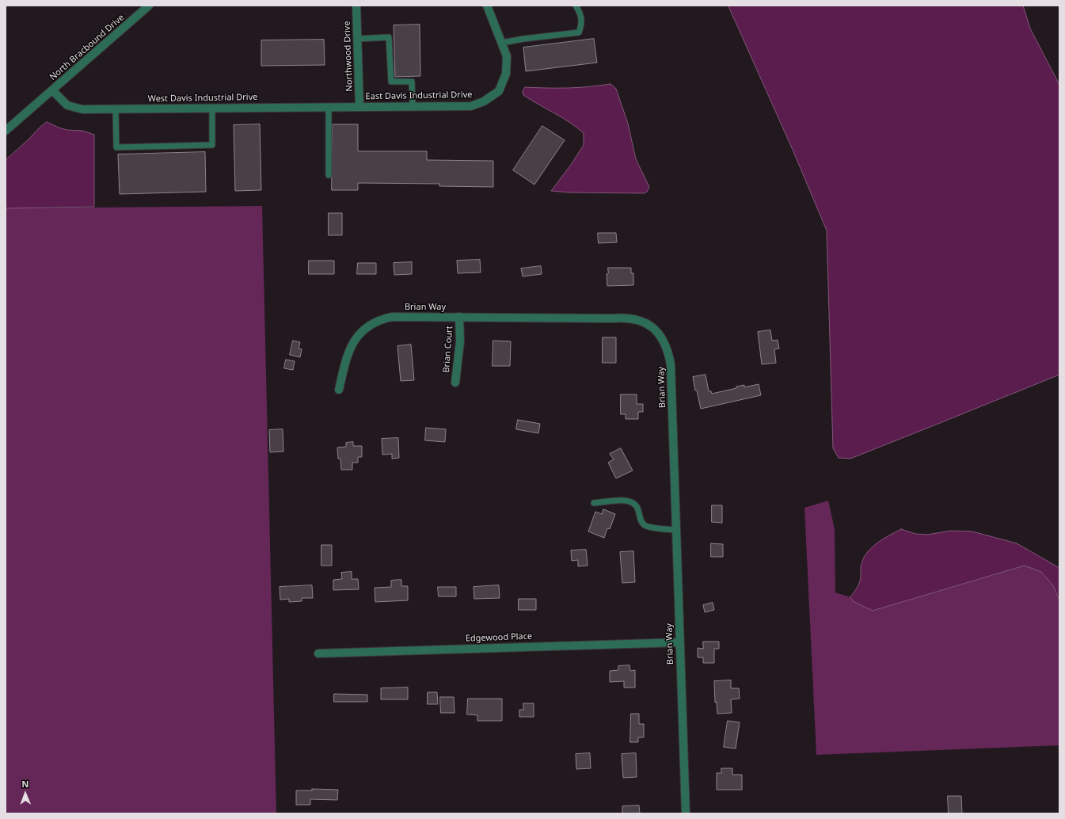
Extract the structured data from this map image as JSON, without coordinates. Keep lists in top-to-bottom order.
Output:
{
  "streets": {
    "street": [
      "North Bracbound Drive",
      "Northwood Drive",
      "East Davis Industrial Drive",
      "West Davis Industrial Drive",
      "Brian Way",
      "Brian Court",
      "Edgewood Place"
    ]
  },
  "crossings": [
    ["North Bracbound Drive", "West Davis Industrial Drive"],
    ["Northwood Drive", "East Davis Industrial Drive"],
    ["Northwood Drive", "West Davis Industrial Drive"],
    ["East Davis Industrial Drive", "West Davis Industrial Drive"],
    ["Brian Way", "Brian Court"],
    ["Brian Way", "Edgewood Place"]
  ],
  "north": "top"
}
